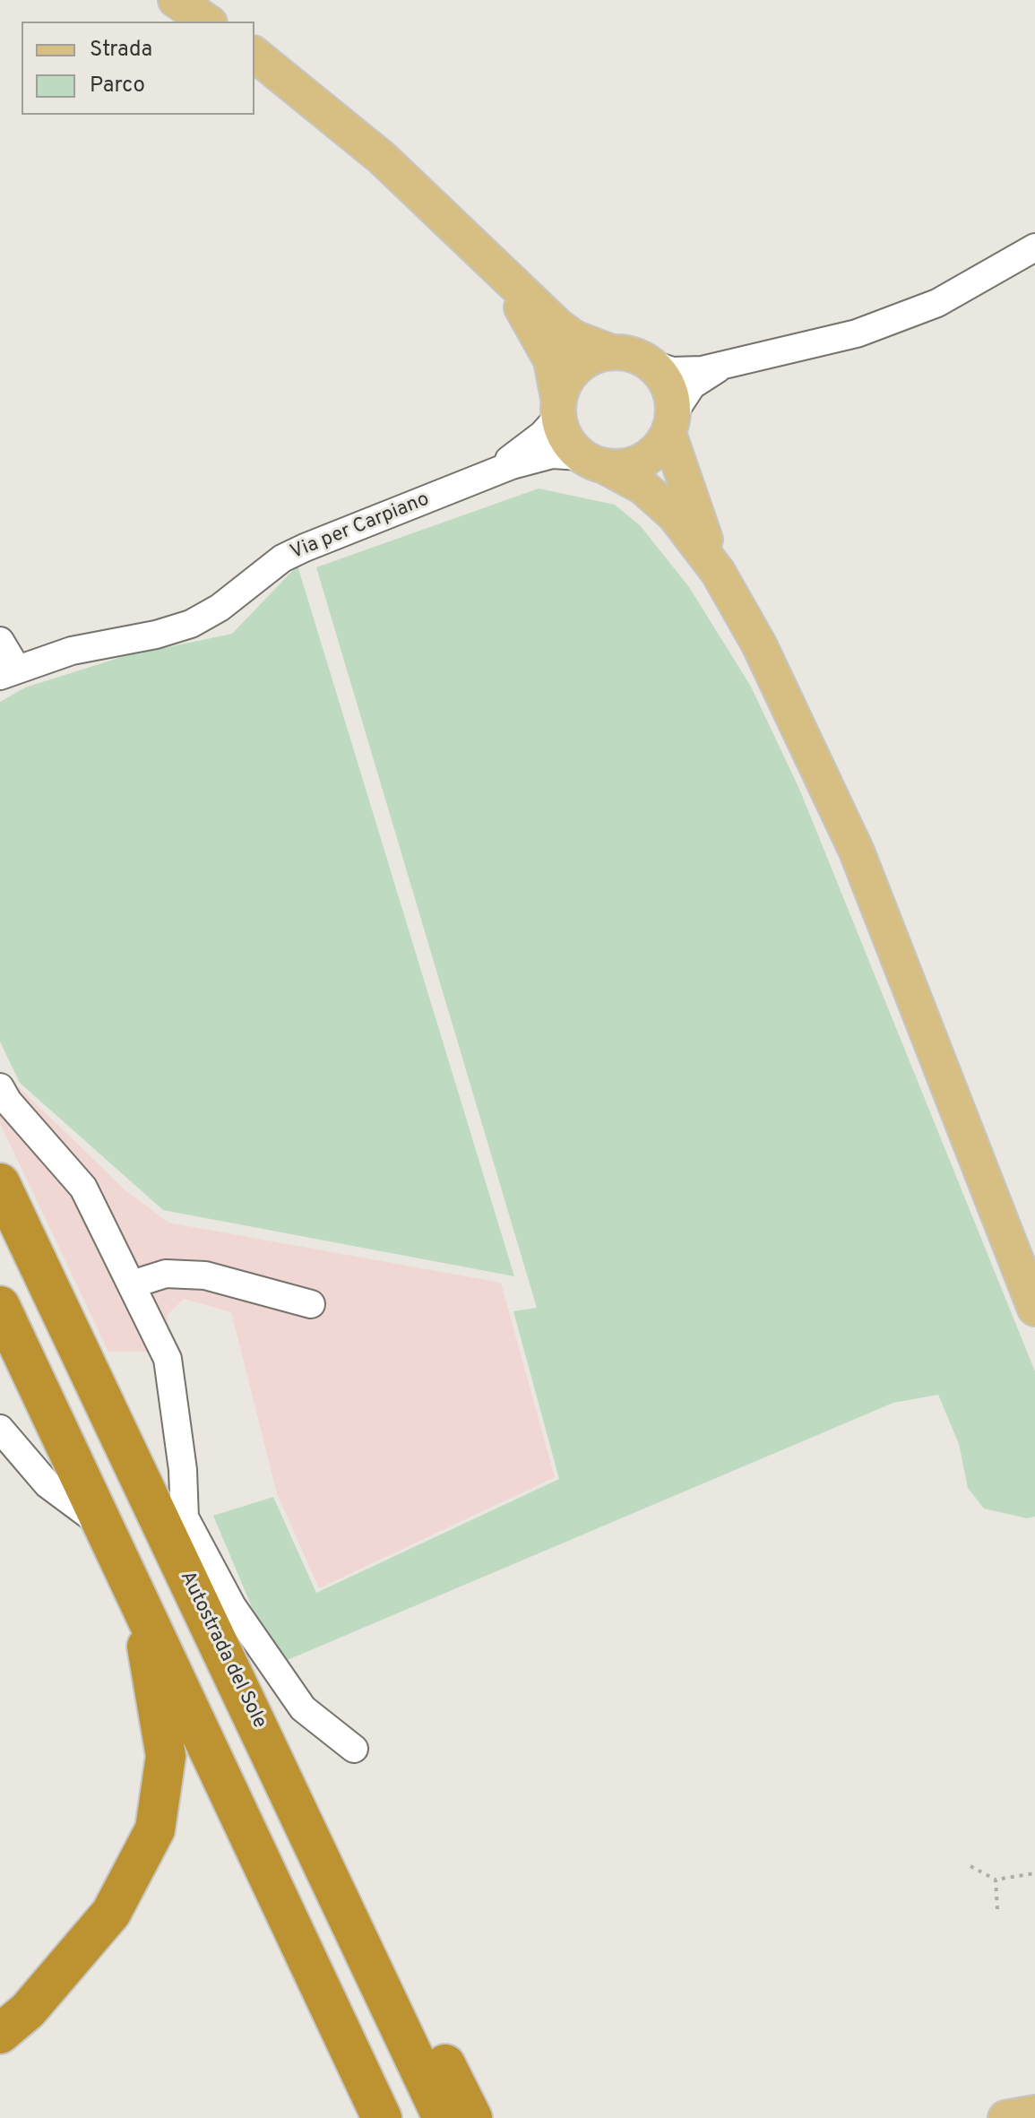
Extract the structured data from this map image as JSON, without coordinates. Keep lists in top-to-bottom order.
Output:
{
  "streets": {
    "highway": ["Autostrada del Sole"],
    "street": ["Via per Carpiano"]
  },
  "legend": ["Strada", "Parco"]
}
